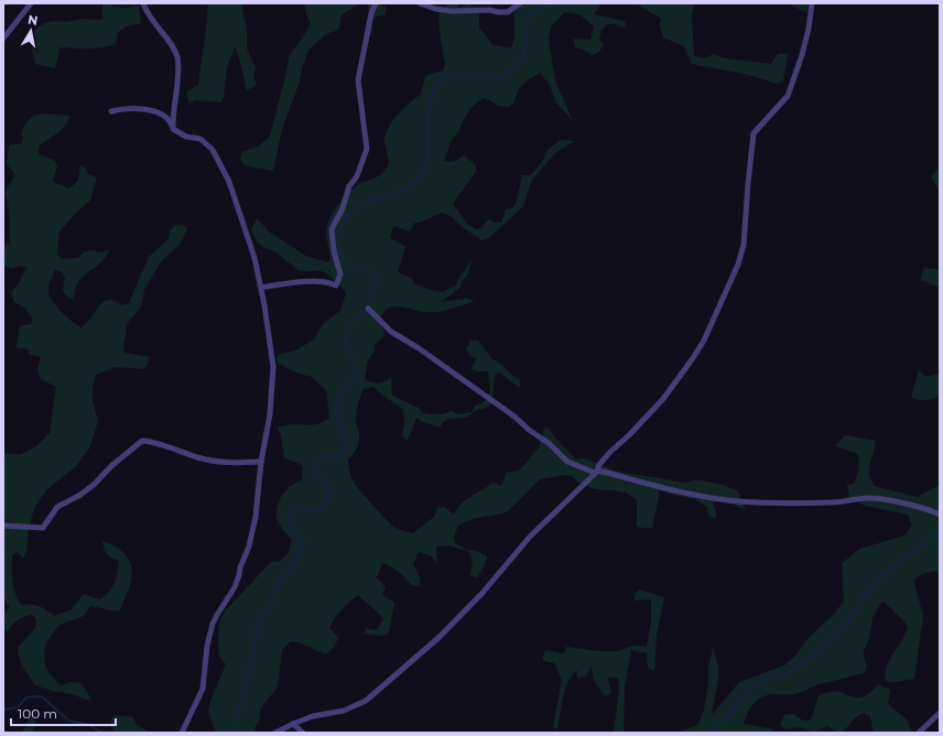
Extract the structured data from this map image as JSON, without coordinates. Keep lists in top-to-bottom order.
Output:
{
  "scale_bar": "100 m",
  "north": "top"
}
